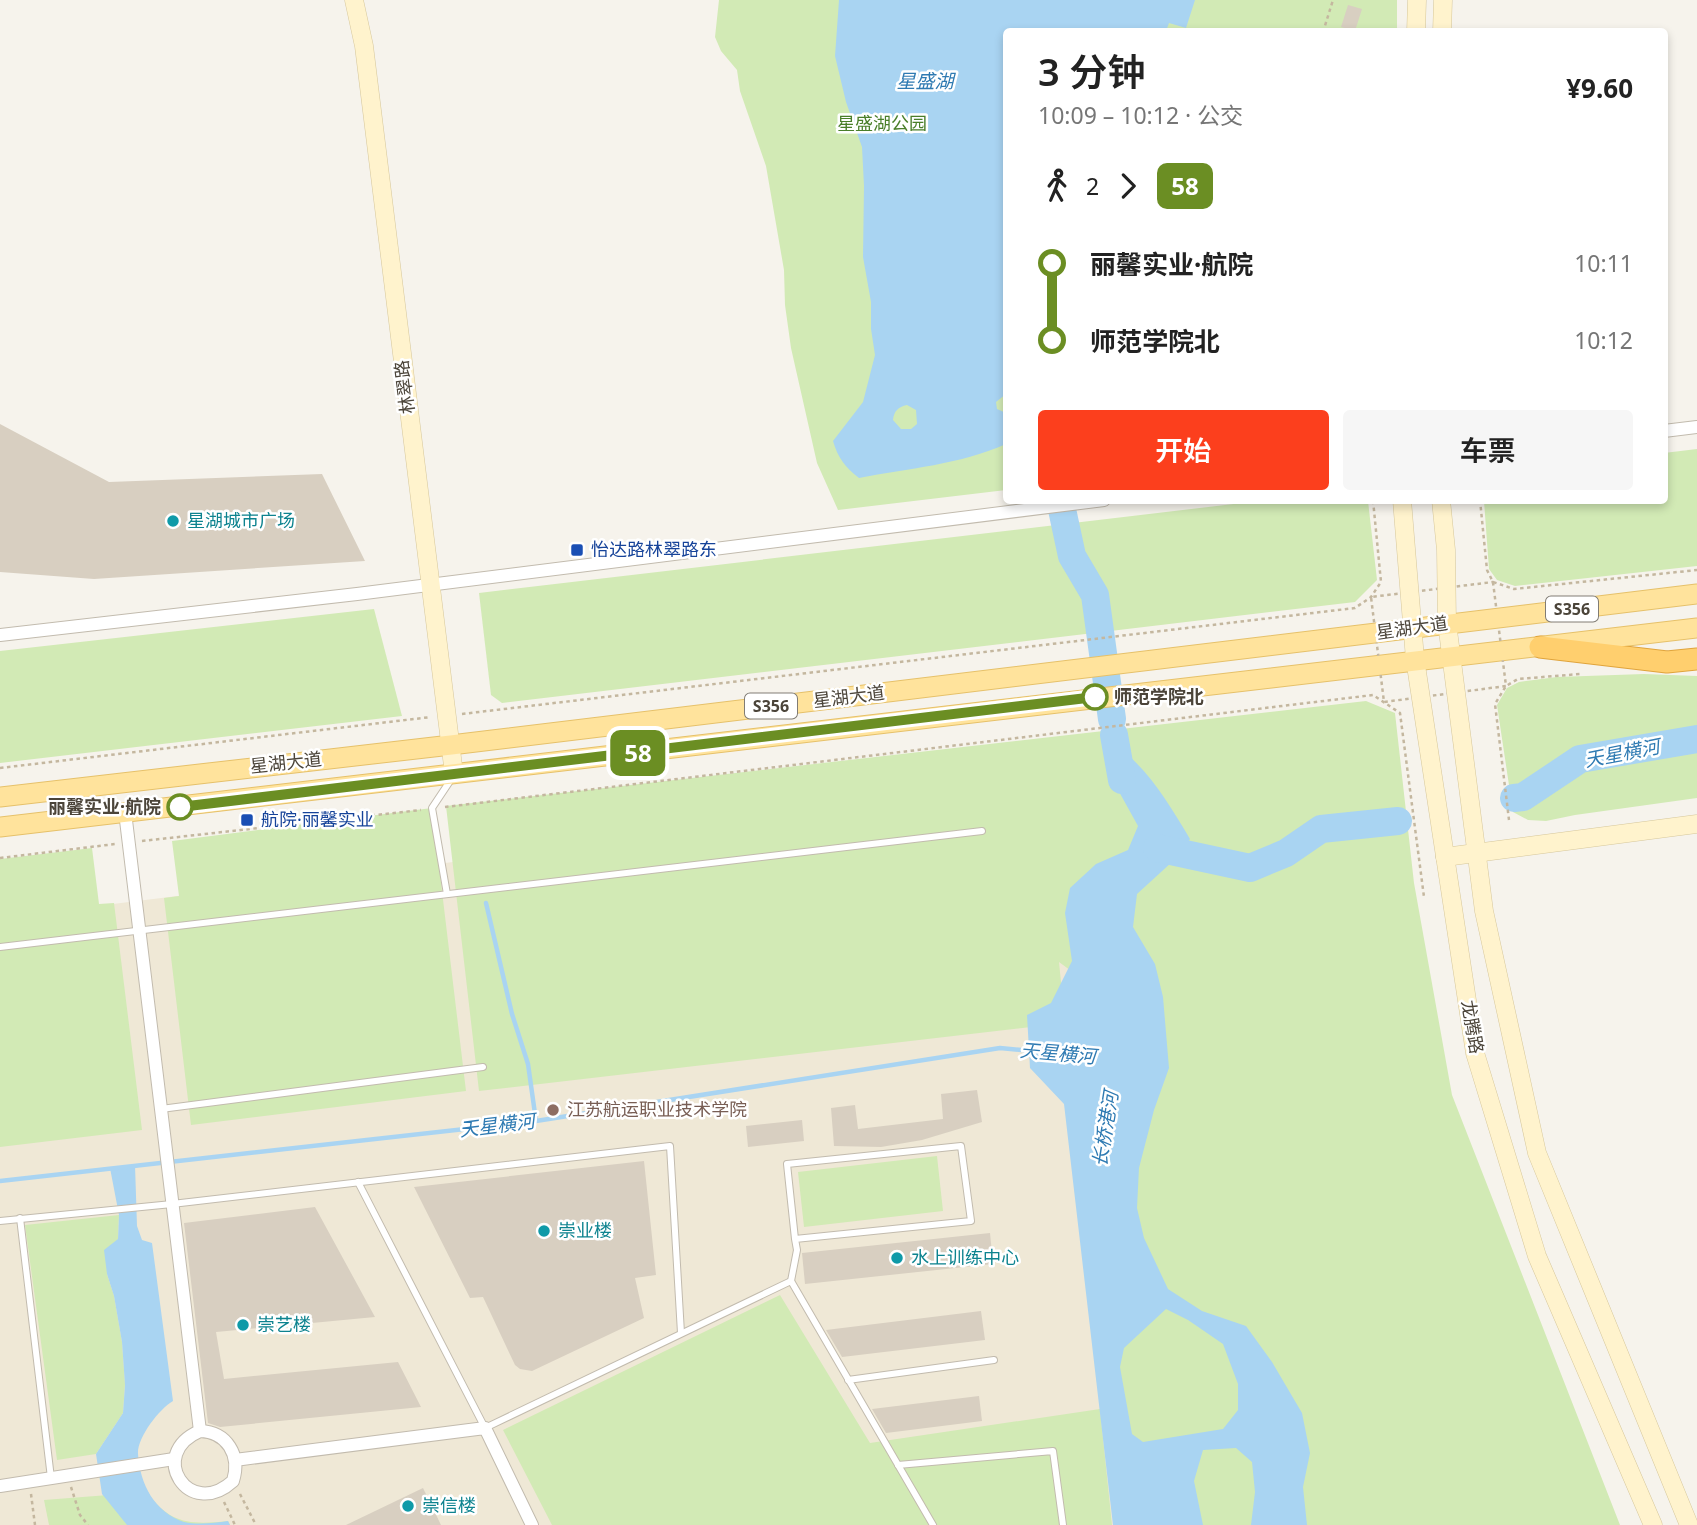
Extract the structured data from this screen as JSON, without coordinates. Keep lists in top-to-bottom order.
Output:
{
  "streets": {
    "main road": [
      "林翠路",
      "S356",
      "星湖大道",
      "龙腾路"
    ]
  },
  "crossings": [
    ["林翠路", "星湖大道"],
    ["星湖大道", "龙腾路"]
  ],
  "water": ["星盛湖", "天星横河", "长桥港河"],
  "parks": ["星盛湖公园"],
  "places": {
    "other": [
      "星湖城市广场",
      "师范学院北",
      "丽馨实业·航院",
      "江苏航运职业技术学院",
      "崇业楼",
      "水上训练中心",
      "崇艺楼",
      "崇信楼"
    ],
    "transit": ["怡达路林翠路东", "航院·丽馨实业"]
  },
  "lines": ["bus line 58"],
  "page": {
    "on_map": "58",
    "heading": ["3 分钟", "10:09 – 10:12 · 公交", "¥9.60"],
    "legs": ["2", "58"],
    "list": [
      {
        "name": "丽馨实业·航院",
        "value": "10:11"
      },
      {
        "name": "师范学院北",
        "value": "10:12"
      }
    ],
    "buttons": ["开始", "车票"]
  }
}
